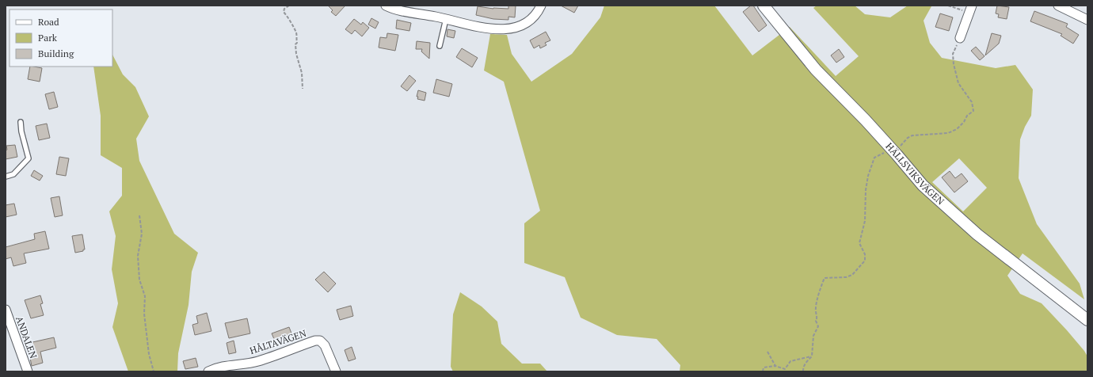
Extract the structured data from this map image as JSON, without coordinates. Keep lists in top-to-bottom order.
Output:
{
  "streets": {
    "street": ["HÄLLSVIKSVÄGEN", "ANDALEN", "HÅLTAVÄGEN"]
  },
  "legend": ["Road", "Park", "Building"]
}
